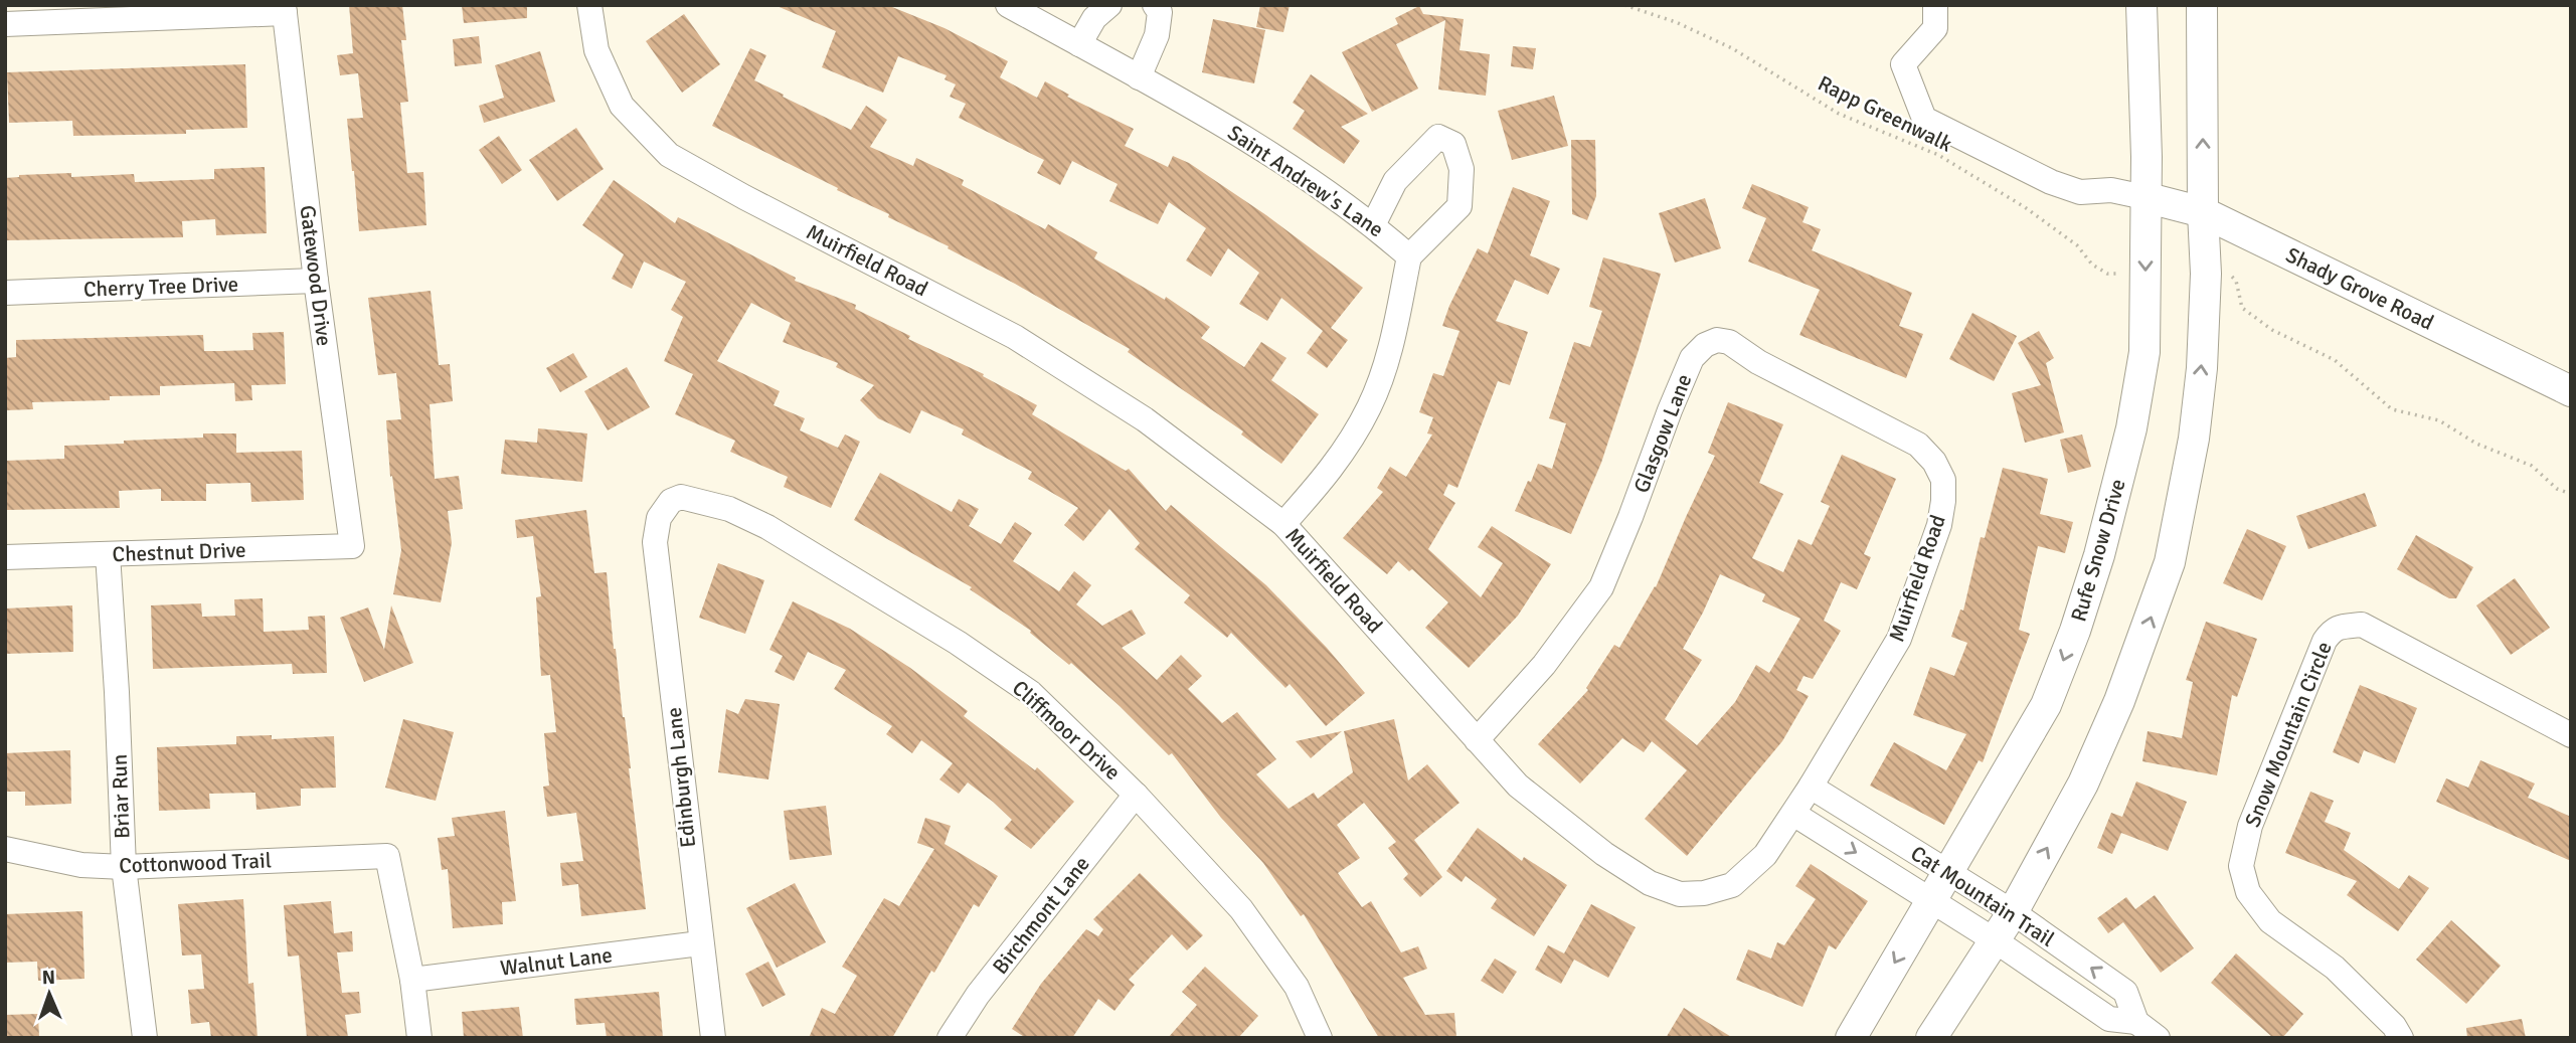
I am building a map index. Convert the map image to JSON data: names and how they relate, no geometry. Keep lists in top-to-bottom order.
{
  "streets": {
    "main road": ["Shady Grove Road", "Rufe Snow Drive"],
    "street": [
      "Saint Andrew's Lane",
      "Muirfield Road",
      "Gatewood Drive",
      "Cherry Tree Drive",
      "Glasgow Lane",
      "Chestnut Drive",
      "Cliffmoor Drive",
      "Snow Mountain Circle",
      "Edinburgh Lane",
      "Briar Run",
      "Cottonwood Trail",
      "Cat Mountain Trail",
      "Birchmont Lane",
      "Walnut Lane"
    ],
    "path": ["Rapp Greenwalk"]
  },
  "crossings": [
    ["Muirfield Road", "Glasgow Lane"],
    ["Muirfield Road", "Cat Mountain Trail"],
    ["Gatewood Drive", "Cherry Tree Drive"],
    ["Gatewood Drive", "Chestnut Drive"],
    ["Shady Grove Road", "Rufe Snow Drive"],
    ["Rufe Snow Drive", "Cat Mountain Trail"],
    ["Chestnut Drive", "Briar Run"],
    ["Cliffmoor Drive", "Edinburgh Lane"],
    ["Cliffmoor Drive", "Birchmont Lane"],
    ["Edinburgh Lane", "Walnut Lane"],
    ["Briar Run", "Cottonwood Trail"],
    ["Cottonwood Trail", "Walnut Lane"]
  ],
  "north": "top"
}
